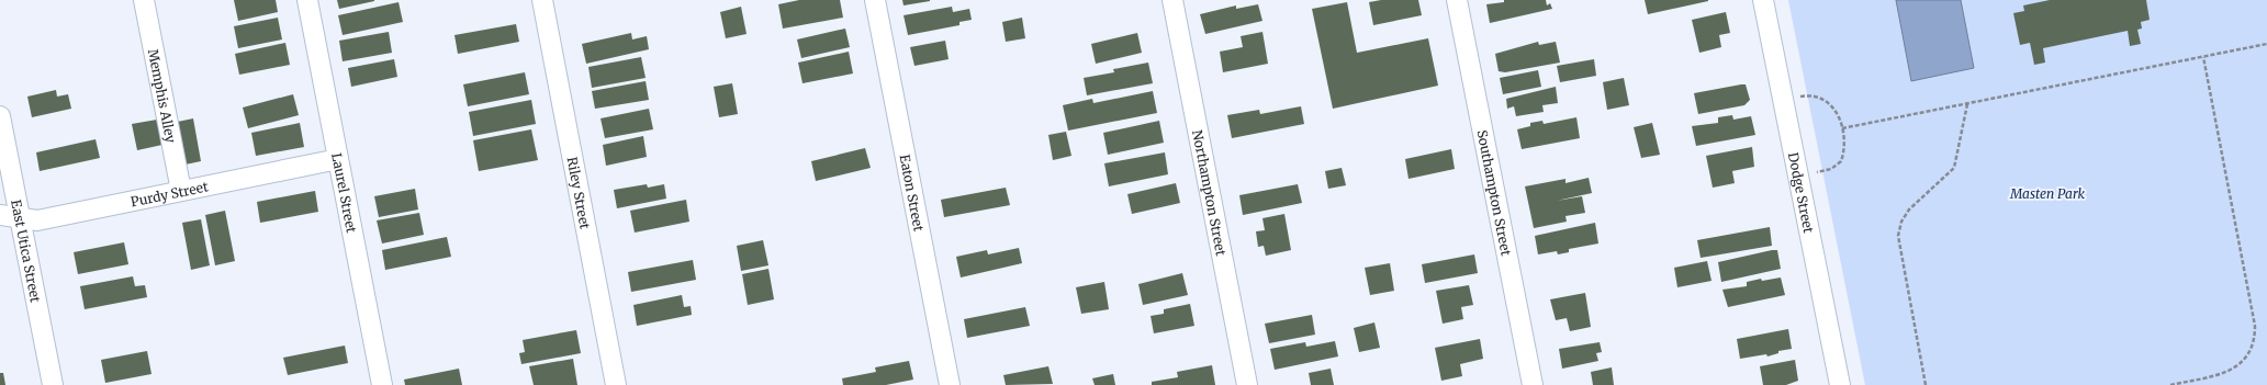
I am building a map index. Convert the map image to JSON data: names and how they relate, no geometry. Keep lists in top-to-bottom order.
{
  "streets": {
    "street": [
      "Memphis Alley",
      "Laurel Street",
      "Riley Street",
      "Northampton Street",
      "Southampton Street",
      "Dodge Street",
      "Purdy Street",
      "Eaton Street",
      "East Utica Street"
    ]
  },
  "crossings": [
    ["Memphis Alley", "Purdy Street"],
    ["Laurel Street", "Purdy Street"],
    ["Purdy Street", "East Utica Street"]
  ],
  "parks": ["Masten Park"]
}
